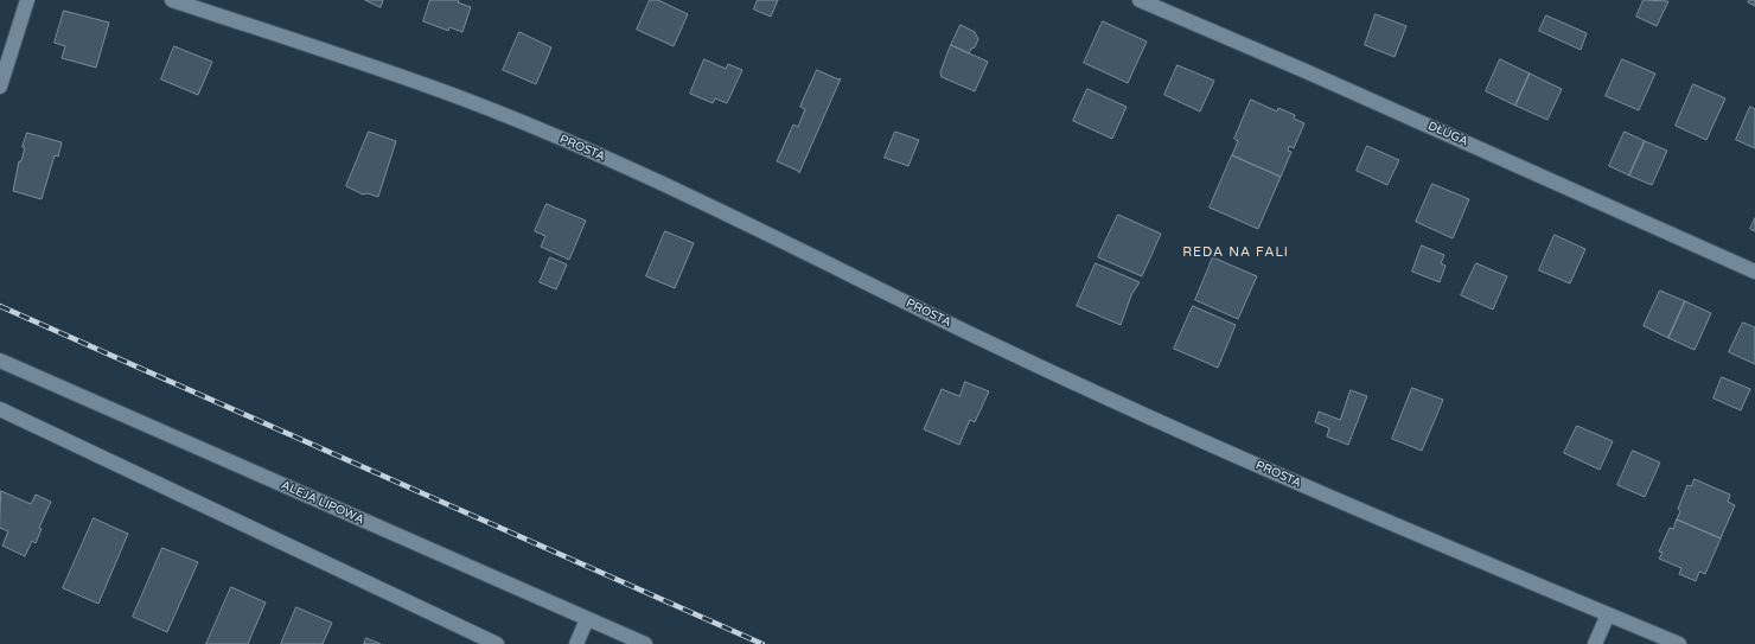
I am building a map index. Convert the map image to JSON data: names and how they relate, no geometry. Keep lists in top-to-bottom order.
{
  "streets": {
    "street": ["DŁUGA", "PROSTA", "ALEJA LIPOWA"]
  },
  "districts": ["REDA NA FALI"]
}
